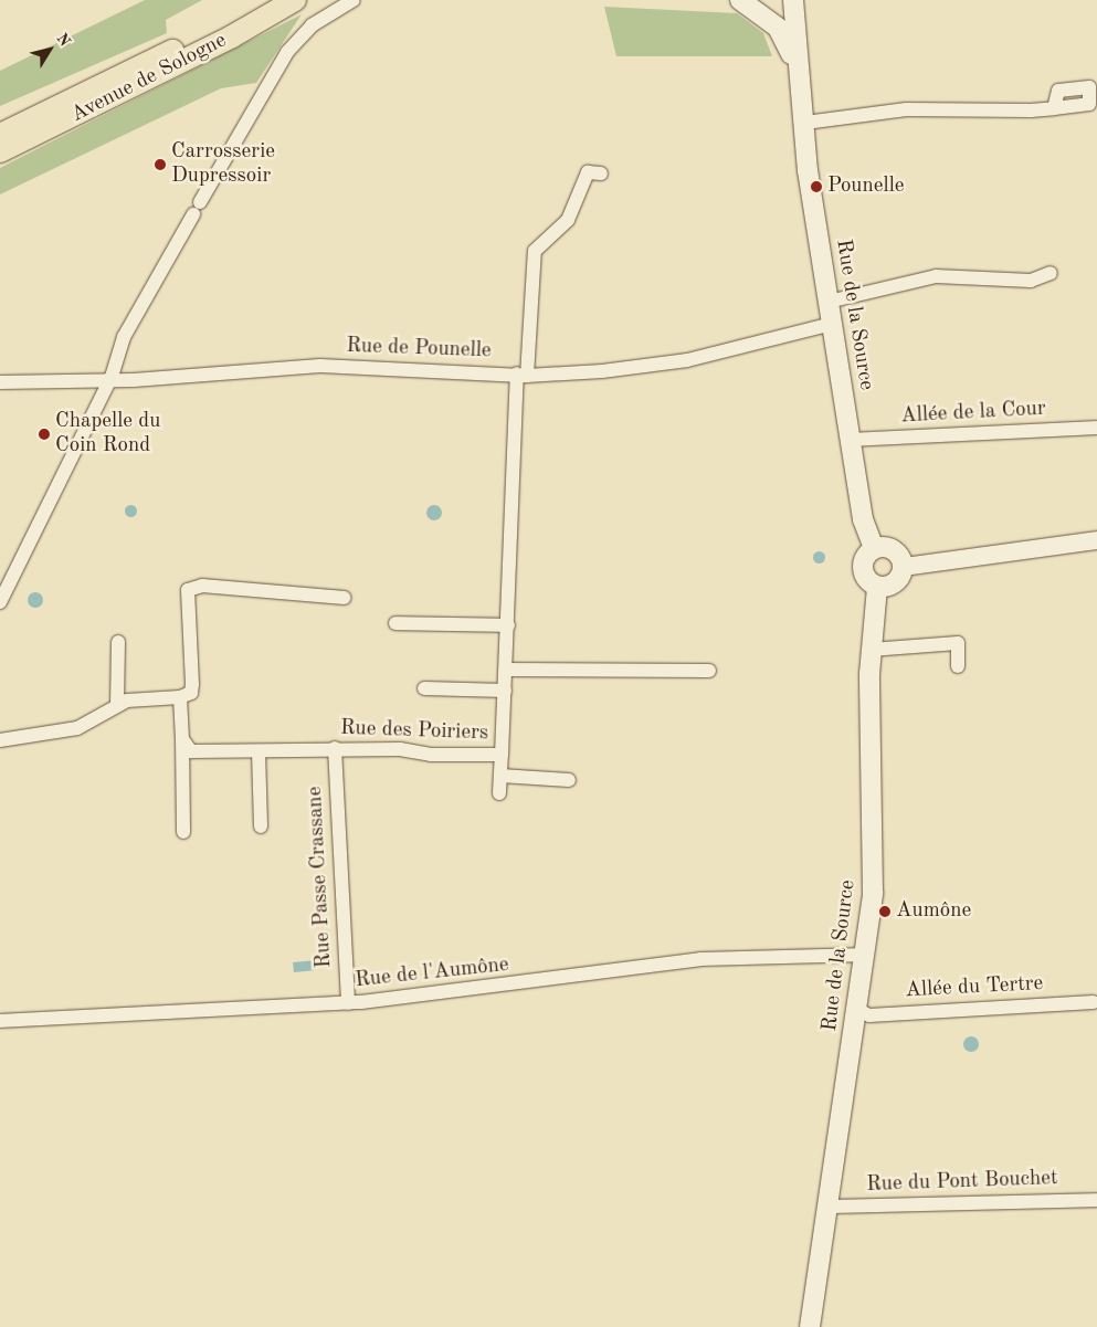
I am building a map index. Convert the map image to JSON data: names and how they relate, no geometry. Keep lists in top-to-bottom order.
{
  "streets": {
    "main road": ["Avenue de Sologne", "Rue de la Source"],
    "street": [
      "Rue de Pounelle",
      "Allée de la Cour",
      "Rue des Poiriers",
      "Rue Passe Crassane",
      "Rue de l'Aumône",
      "Allée du Tertre",
      "Rue du Pont Bouchet"
    ]
  },
  "crossings": [
    ["Rue de la Source", "Rue de Pounelle"],
    ["Rue de la Source", "Allée de la Cour"],
    ["Rue de la Source", "Rue de l'Aumône"],
    ["Rue de la Source", "Allée du Tertre"],
    ["Rue de la Source", "Rue du Pont Bouchet"],
    ["Rue de Pounelle", "Rue des Poiriers"],
    ["Rue des Poiriers", "Rue Passe Crassane"],
    ["Rue Passe Crassane", "Rue de l'Aumône"]
  ],
  "places": [
    "Carrosserie Dupressoir",
    "Pounelle",
    "Chapelle du Coin Rond",
    "Aumône"
  ],
  "north": "top right"
}
